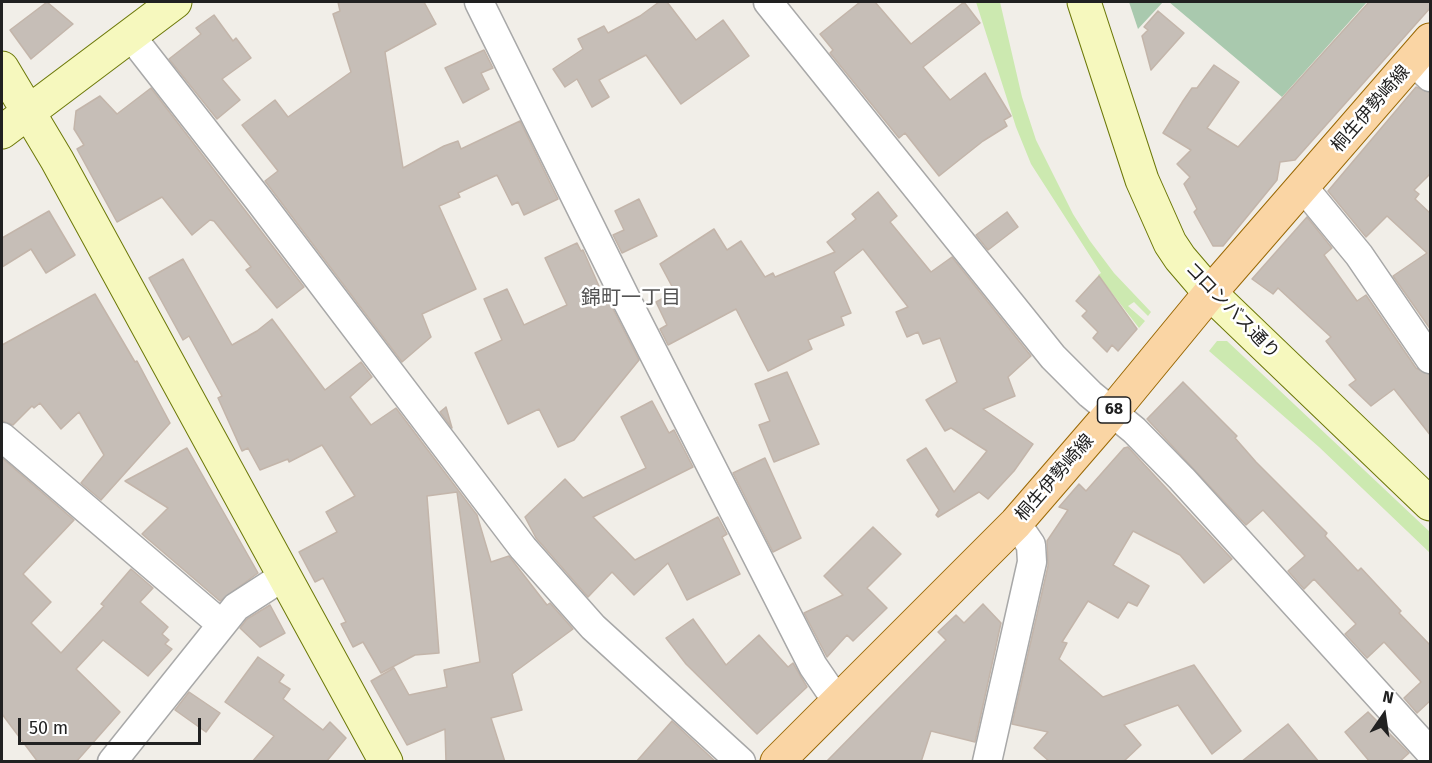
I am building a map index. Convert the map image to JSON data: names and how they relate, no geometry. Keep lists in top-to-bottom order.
{
  "streets": {
    "main road": ["桐生伊勢崎線", "68"],
    "street": ["コロンバス通り"]
  },
  "crossings": [
    ["桐生伊勢崎線", "コロンバス通り"]
  ],
  "districts": ["錦町一丁目"],
  "scale_bar": "50 m",
  "north": "top"
}
